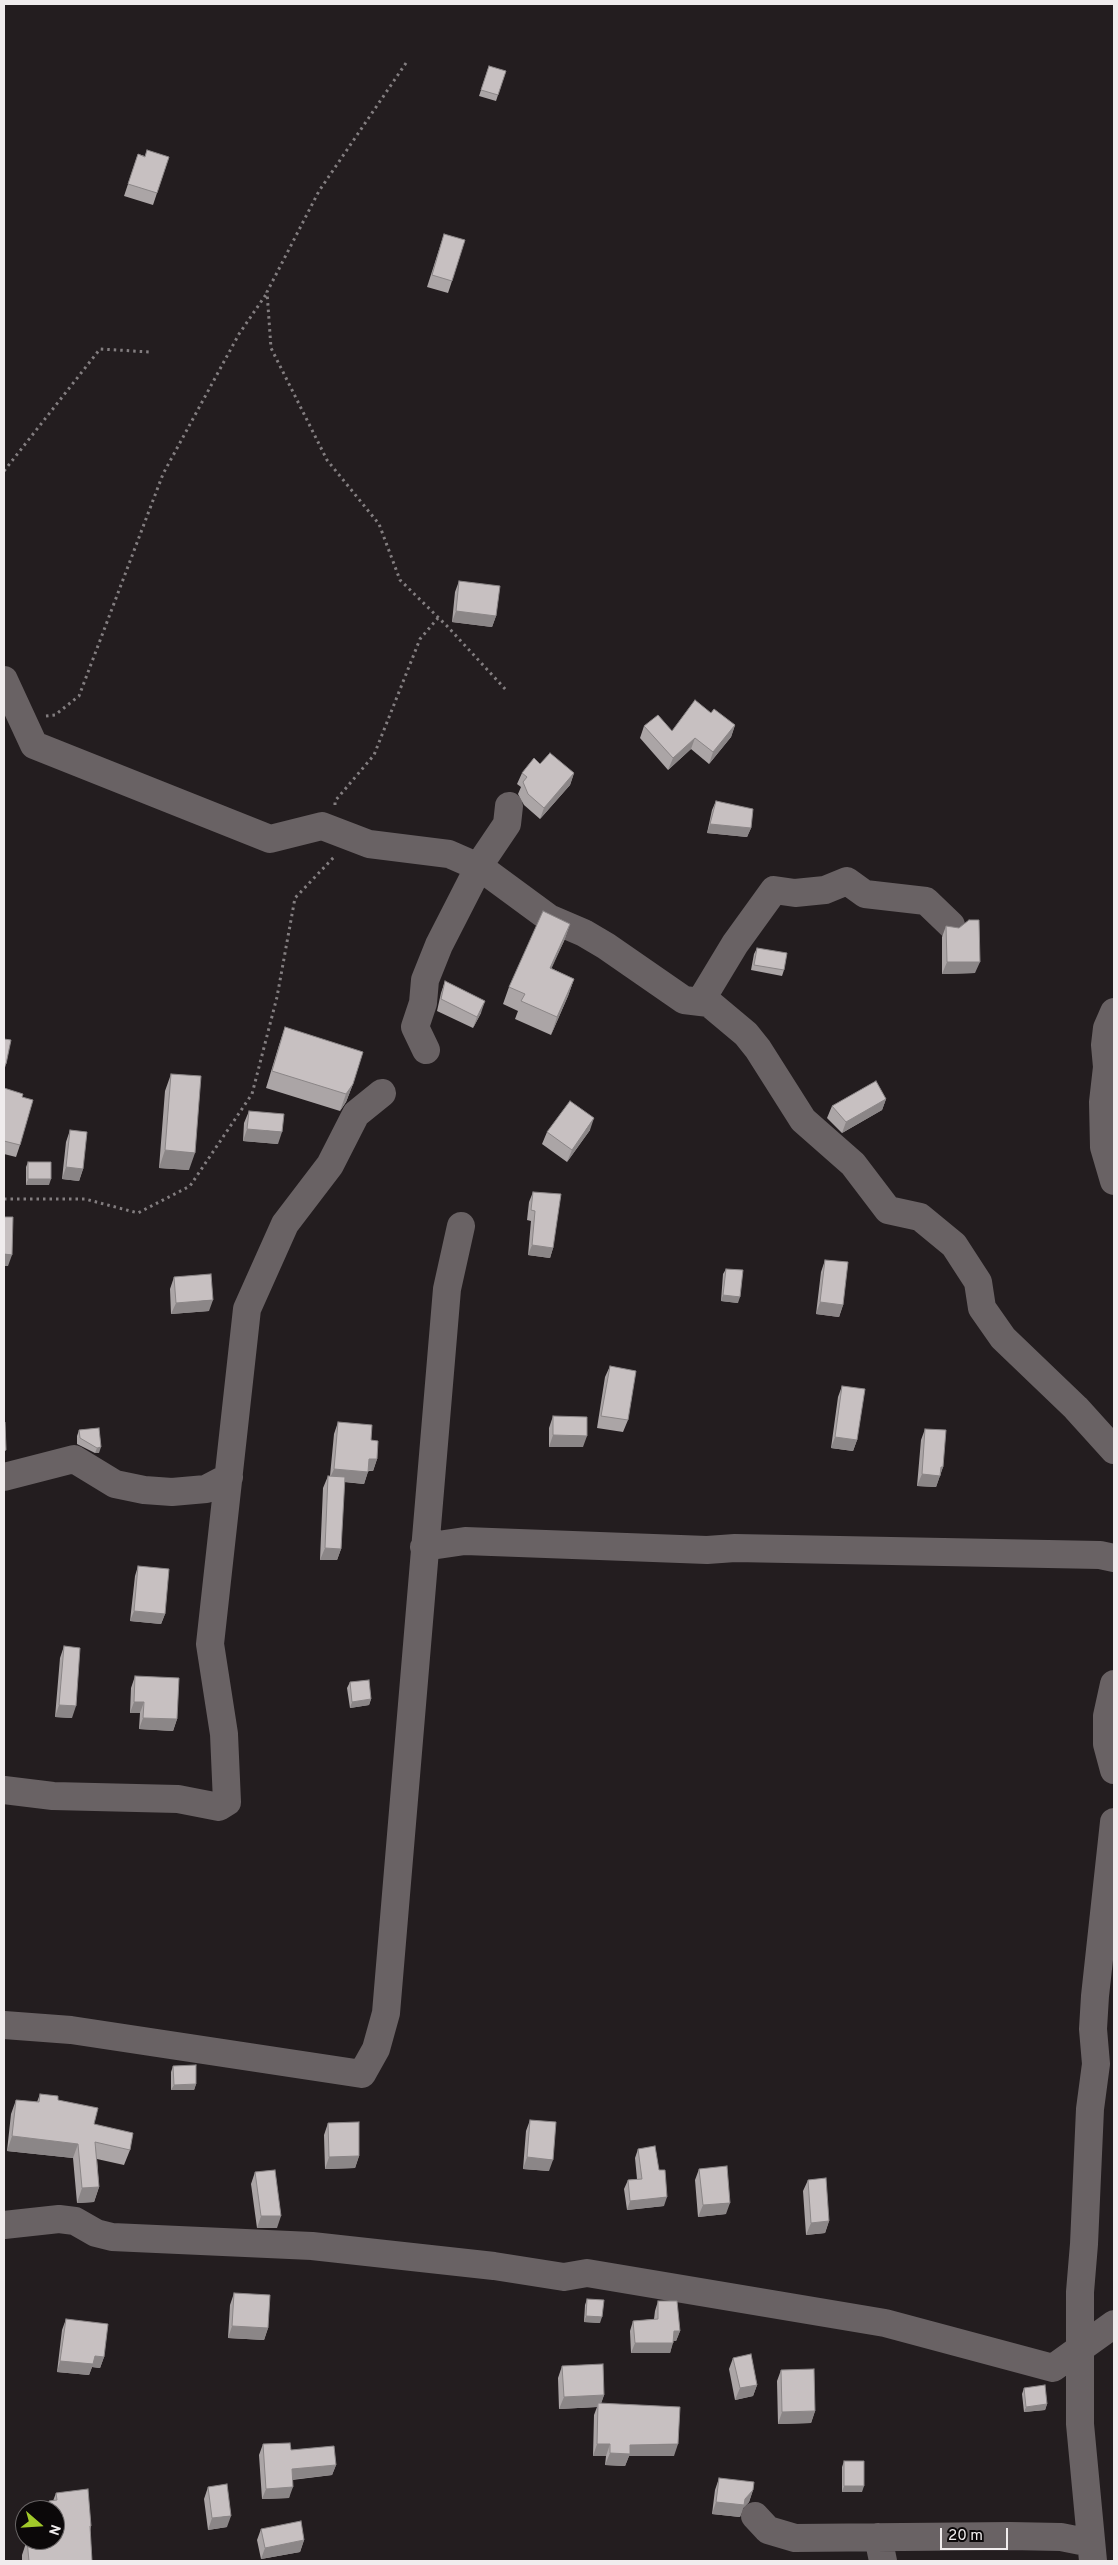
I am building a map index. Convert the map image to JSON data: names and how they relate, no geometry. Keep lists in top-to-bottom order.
{
  "scale_bar": "20 m",
  "north": "right"
}
